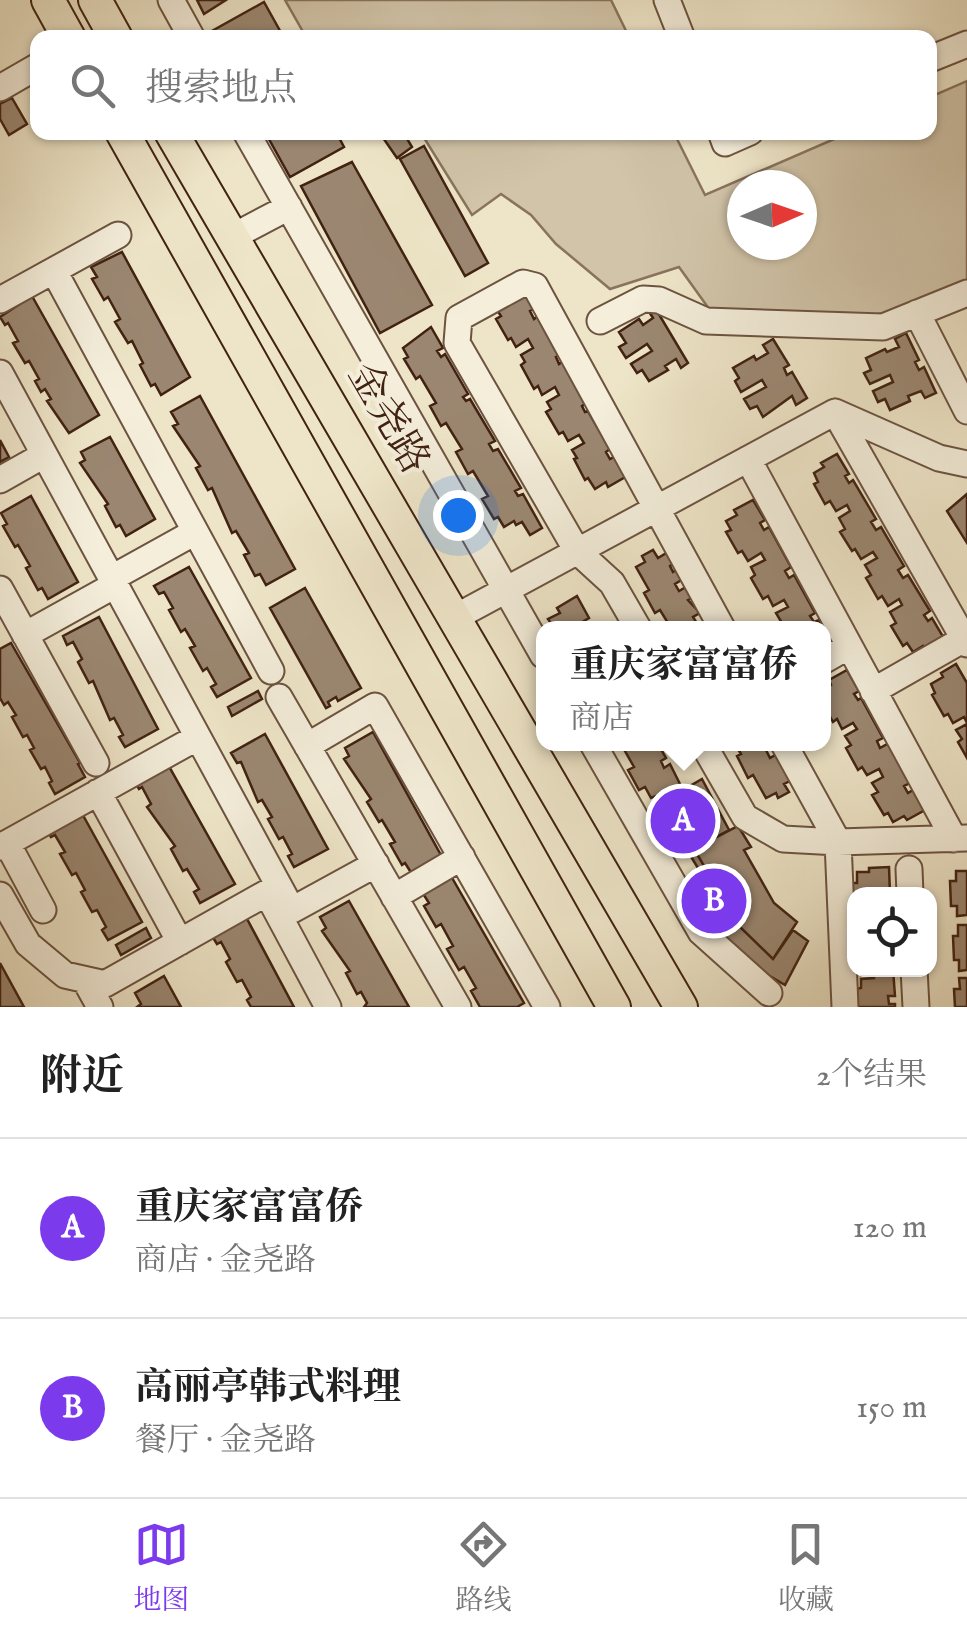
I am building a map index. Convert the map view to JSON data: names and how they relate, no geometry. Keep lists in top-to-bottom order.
{
  "streets": {
    "main road": ["金尧路"]
  },
  "north": "right",
  "page": {
    "search": "搜索地点",
    "popup": ["重庆家富富侨", "商店"],
    "pins": ["A", "B"],
    "heading": ["附近", "2个结果"],
    "list": [
      {
        "mark": "A",
        "name": "重庆家富富侨",
        "note": "商店 · 金尧路",
        "value": "120 m"
      },
      {
        "mark": "B",
        "name": "高丽亭韩式料理",
        "note": "餐厅 · 金尧路",
        "value": "150 m"
      }
    ],
    "nav": ["地图", "路线", "收藏"]
  }
}
